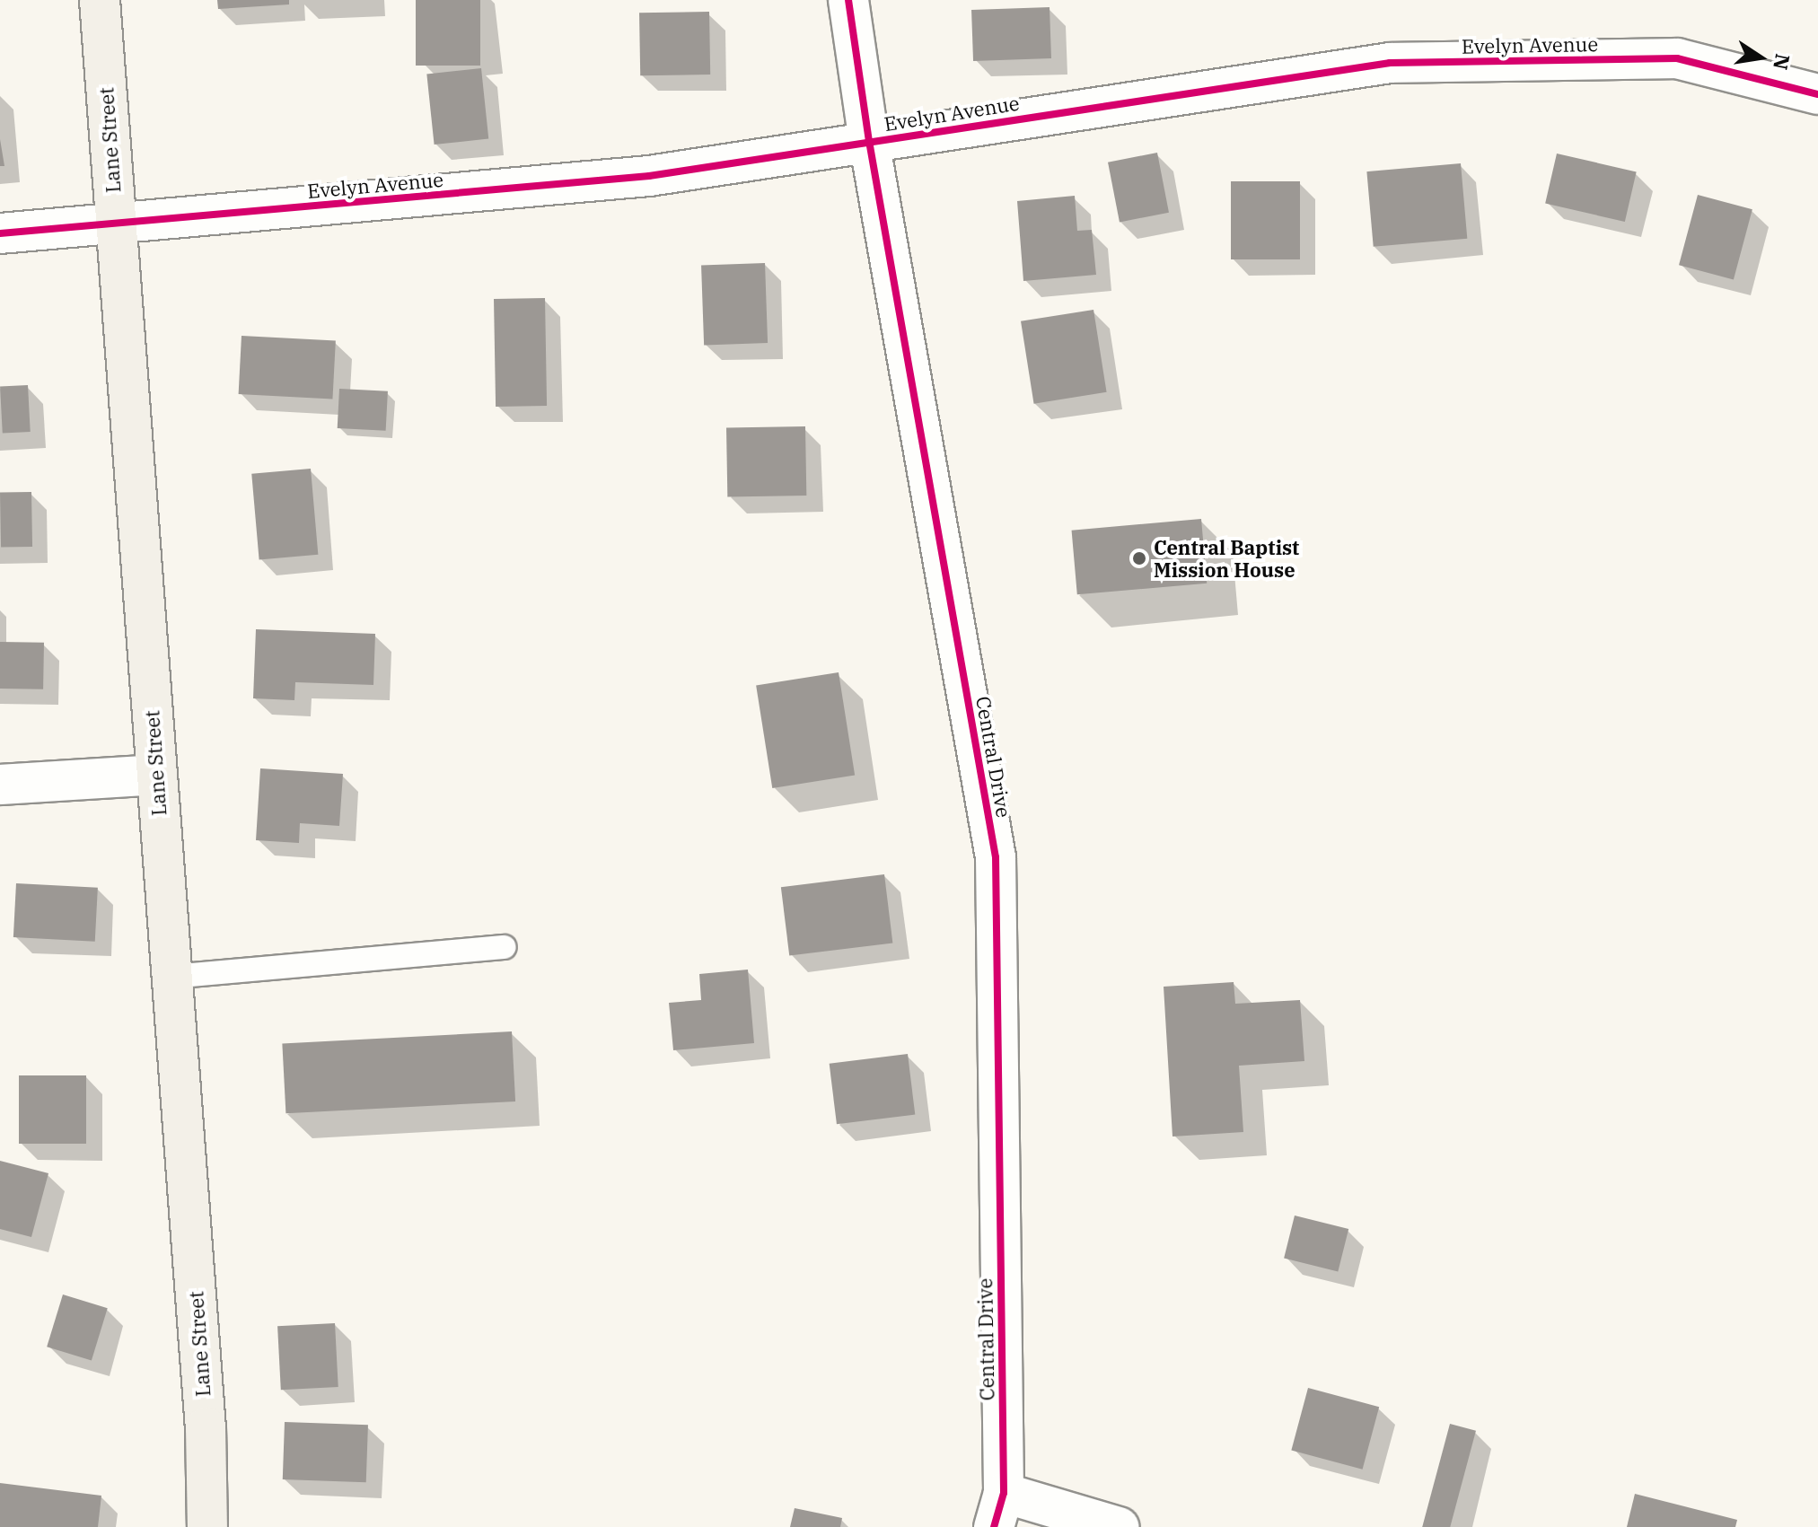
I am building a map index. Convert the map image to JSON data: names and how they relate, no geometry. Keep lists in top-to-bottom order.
{
  "streets": {
    "main road": ["Lane Street"],
    "street": ["Evelyn Avenue", "Central Drive"]
  },
  "crossings": [
    ["Evelyn Avenue", "Lane Street"],
    ["Evelyn Avenue", "Central Drive"]
  ],
  "places": ["Central Baptist Mission House"],
  "north": "right"
}
